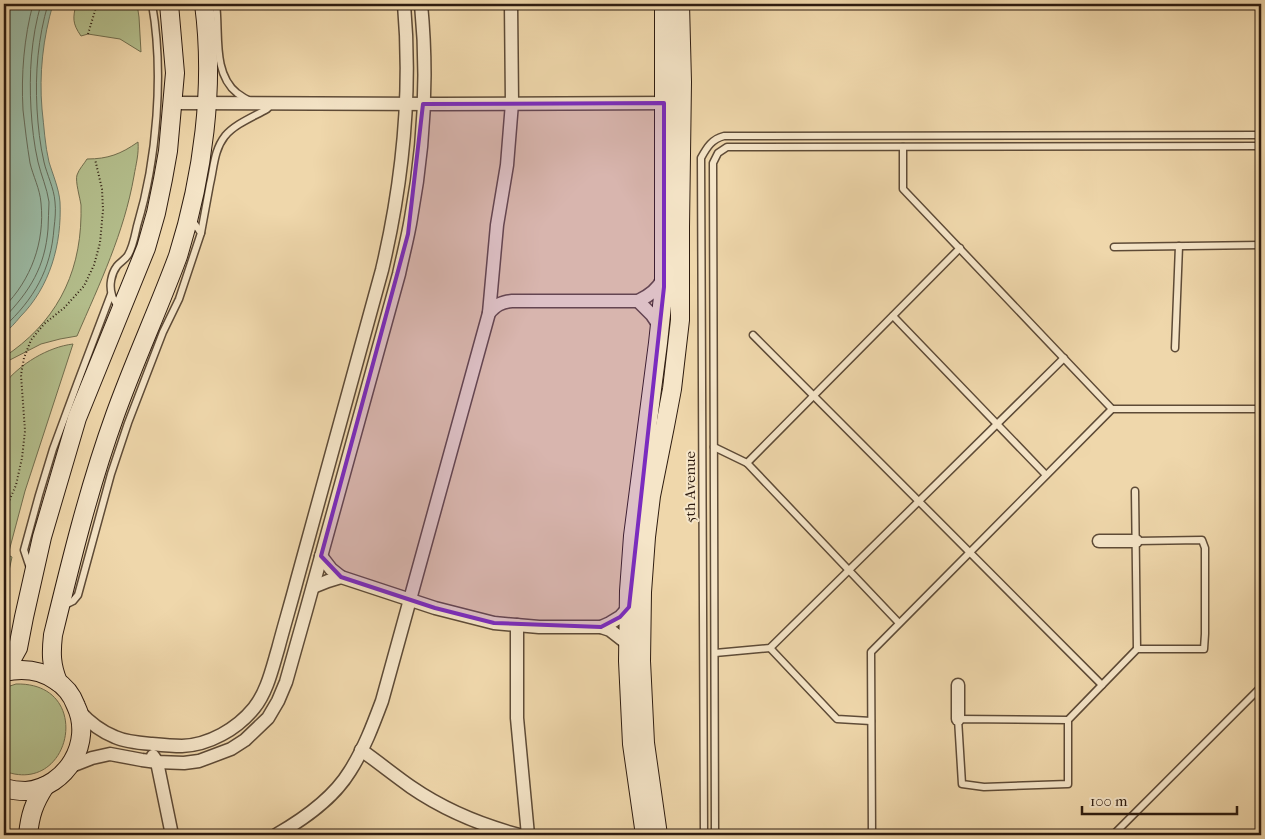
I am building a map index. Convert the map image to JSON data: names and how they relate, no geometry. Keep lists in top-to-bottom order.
{
  "streets": {
    "lane": ["5th Avenue"]
  },
  "scale_bar": "100 m"
}
